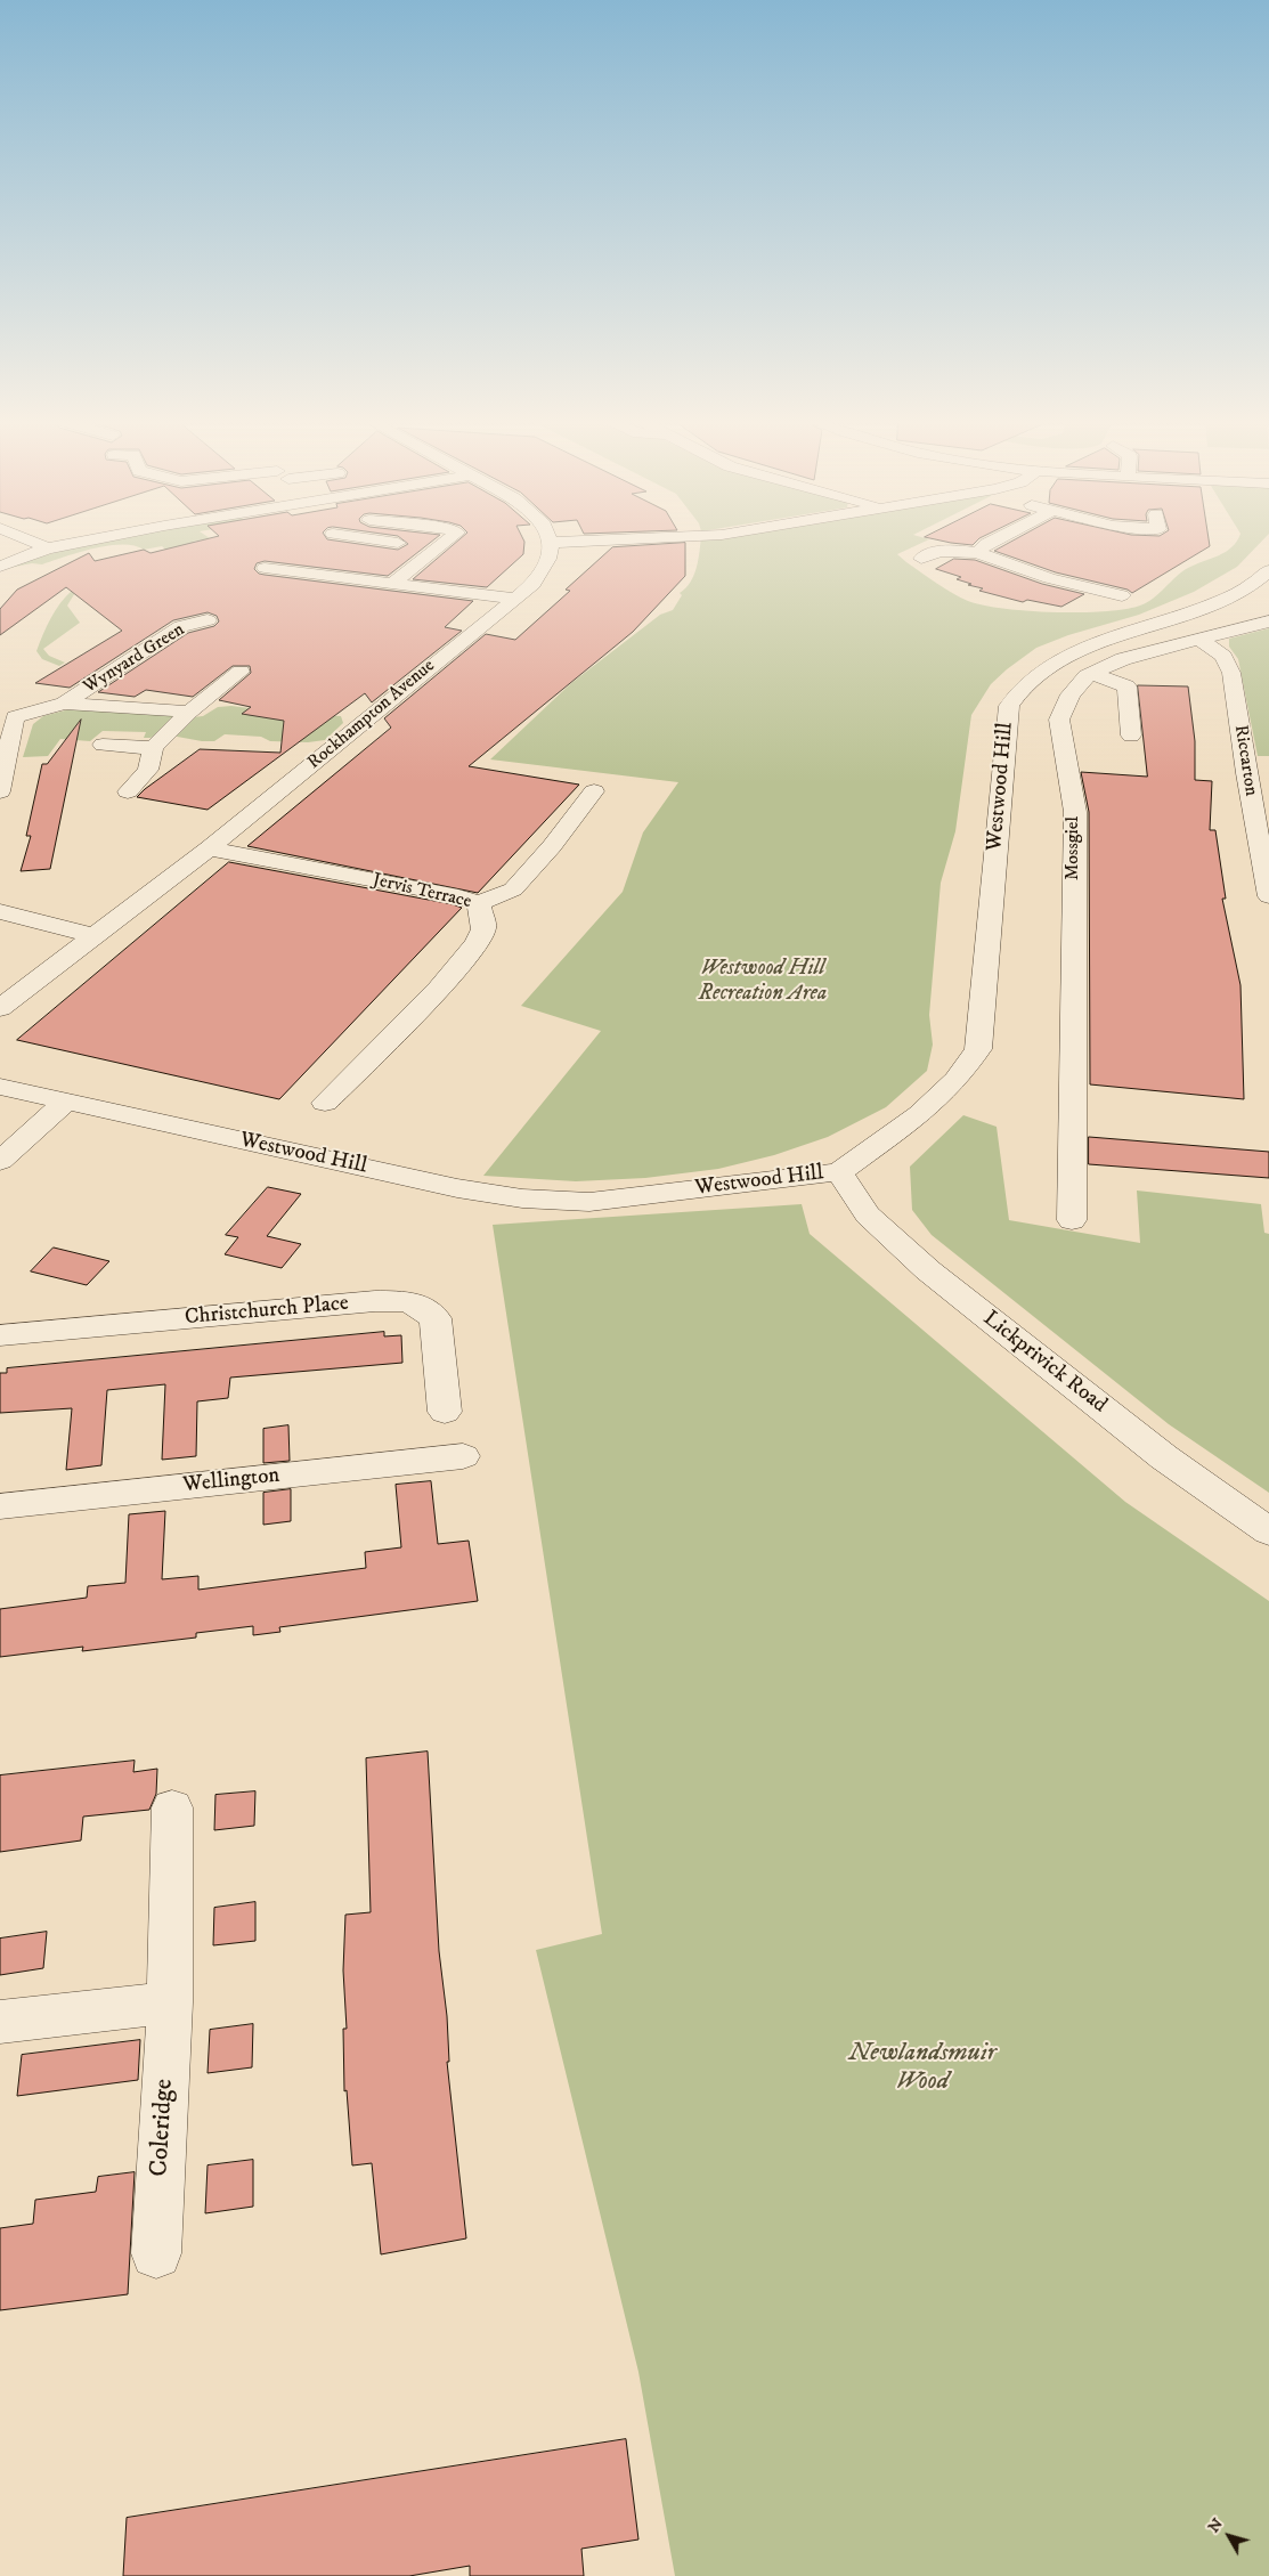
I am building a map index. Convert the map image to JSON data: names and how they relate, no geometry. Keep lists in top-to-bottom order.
{
  "streets": {
    "street": [
      "Wynyard Green",
      "Rockhampton Avenue",
      "Riccarton",
      "Westwood Hill",
      "Mossgiel",
      "Jervis Terrace",
      "Christchurch Place",
      "Lickprivick Road",
      "Wellington",
      "Coleridge"
    ]
  },
  "crossings": [
    ["Rockhampton Avenue", "Jervis Terrace"],
    ["Riccarton", "Mossgiel"],
    ["Westwood Hill", "Lickprivick Road"]
  ],
  "parks": ["Westwood Hill Recreation Area", "Newlandsmuir Wood"],
  "north": "top left"
}
